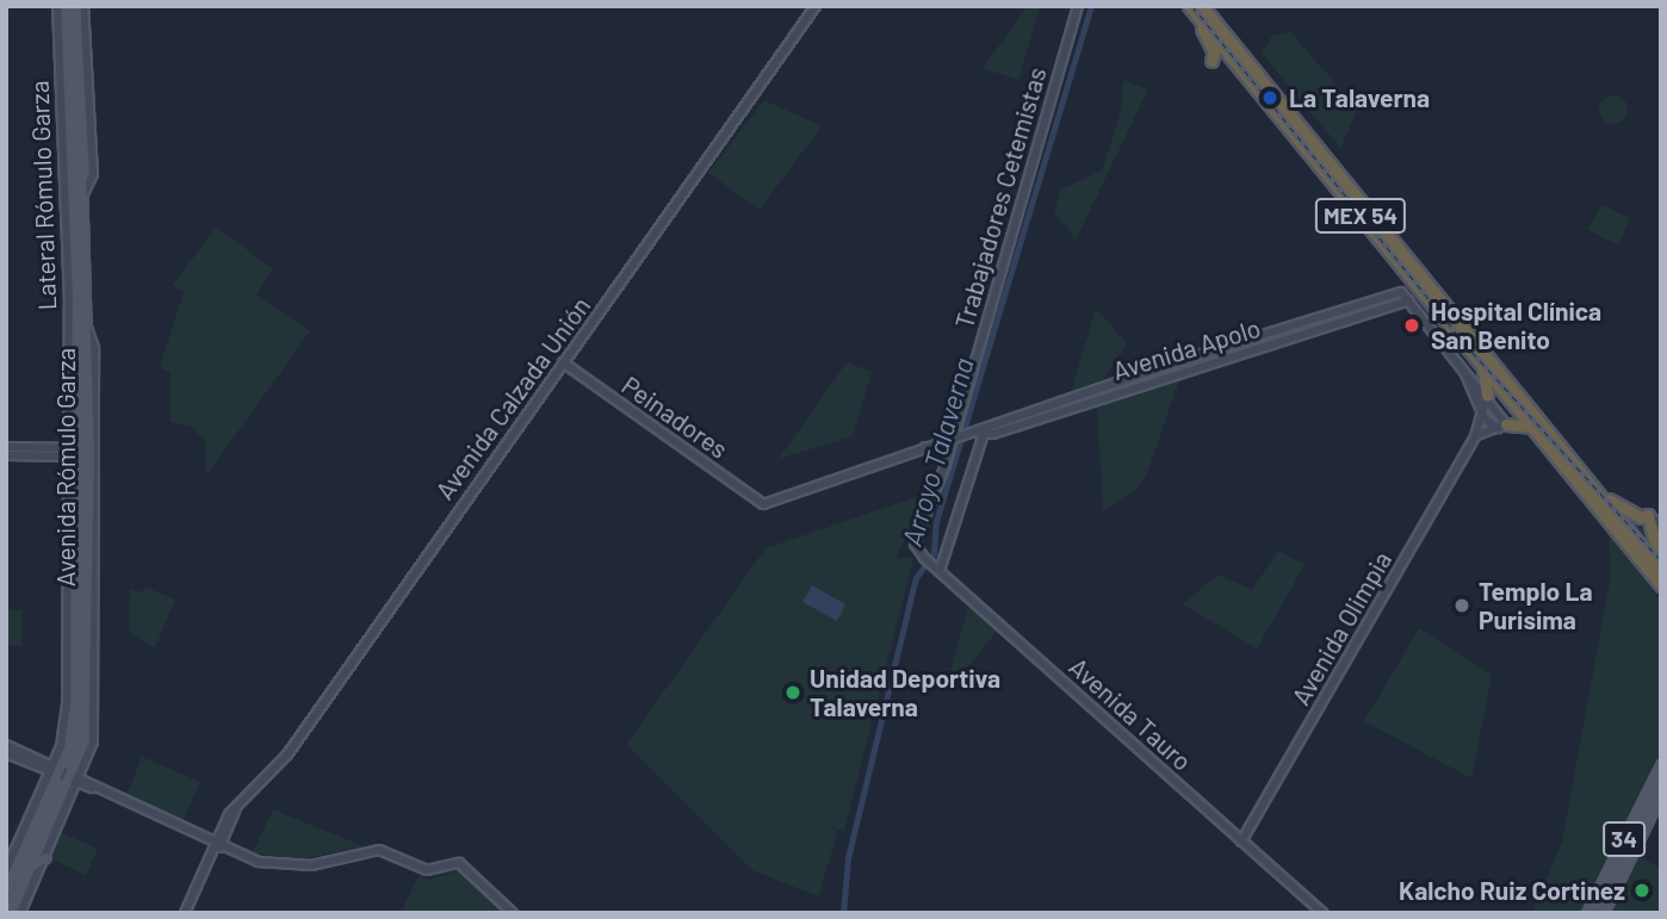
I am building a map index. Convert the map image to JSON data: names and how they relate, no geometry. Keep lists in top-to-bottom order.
{
  "streets": {
    "highway": ["MEX 54"],
    "main road": ["Avenida Rómulo Garza", "34"],
    "street": [
      "Lateral Rómulo Garza",
      "Trabajadores Cetemistas",
      "Avenida Apolo",
      "Avenida Calzada Unión",
      "Peinadores",
      "Avenida Olimpia",
      "Avenida Tauro"
    ]
  },
  "crossings": [
    ["Lateral Rómulo Garza", "Avenida Rómulo Garza"],
    ["Trabajadores Cetemistas", "Avenida Apolo"],
    ["Trabajadores Cetemistas", "Avenida Tauro"],
    ["Avenida Apolo", "Peinadores"],
    ["Avenida Calzada Unión", "Peinadores"],
    ["Avenida Olimpia", "Avenida Tauro"]
  ],
  "water": ["Arroyo Talaverna"],
  "places": [
    "La Talaverna",
    "Hospital Clínica San Benito",
    "Templo La Purisima",
    "Unidad Deportiva Talaverna",
    "Kalcho Ruiz Cortinez"
  ]
}
